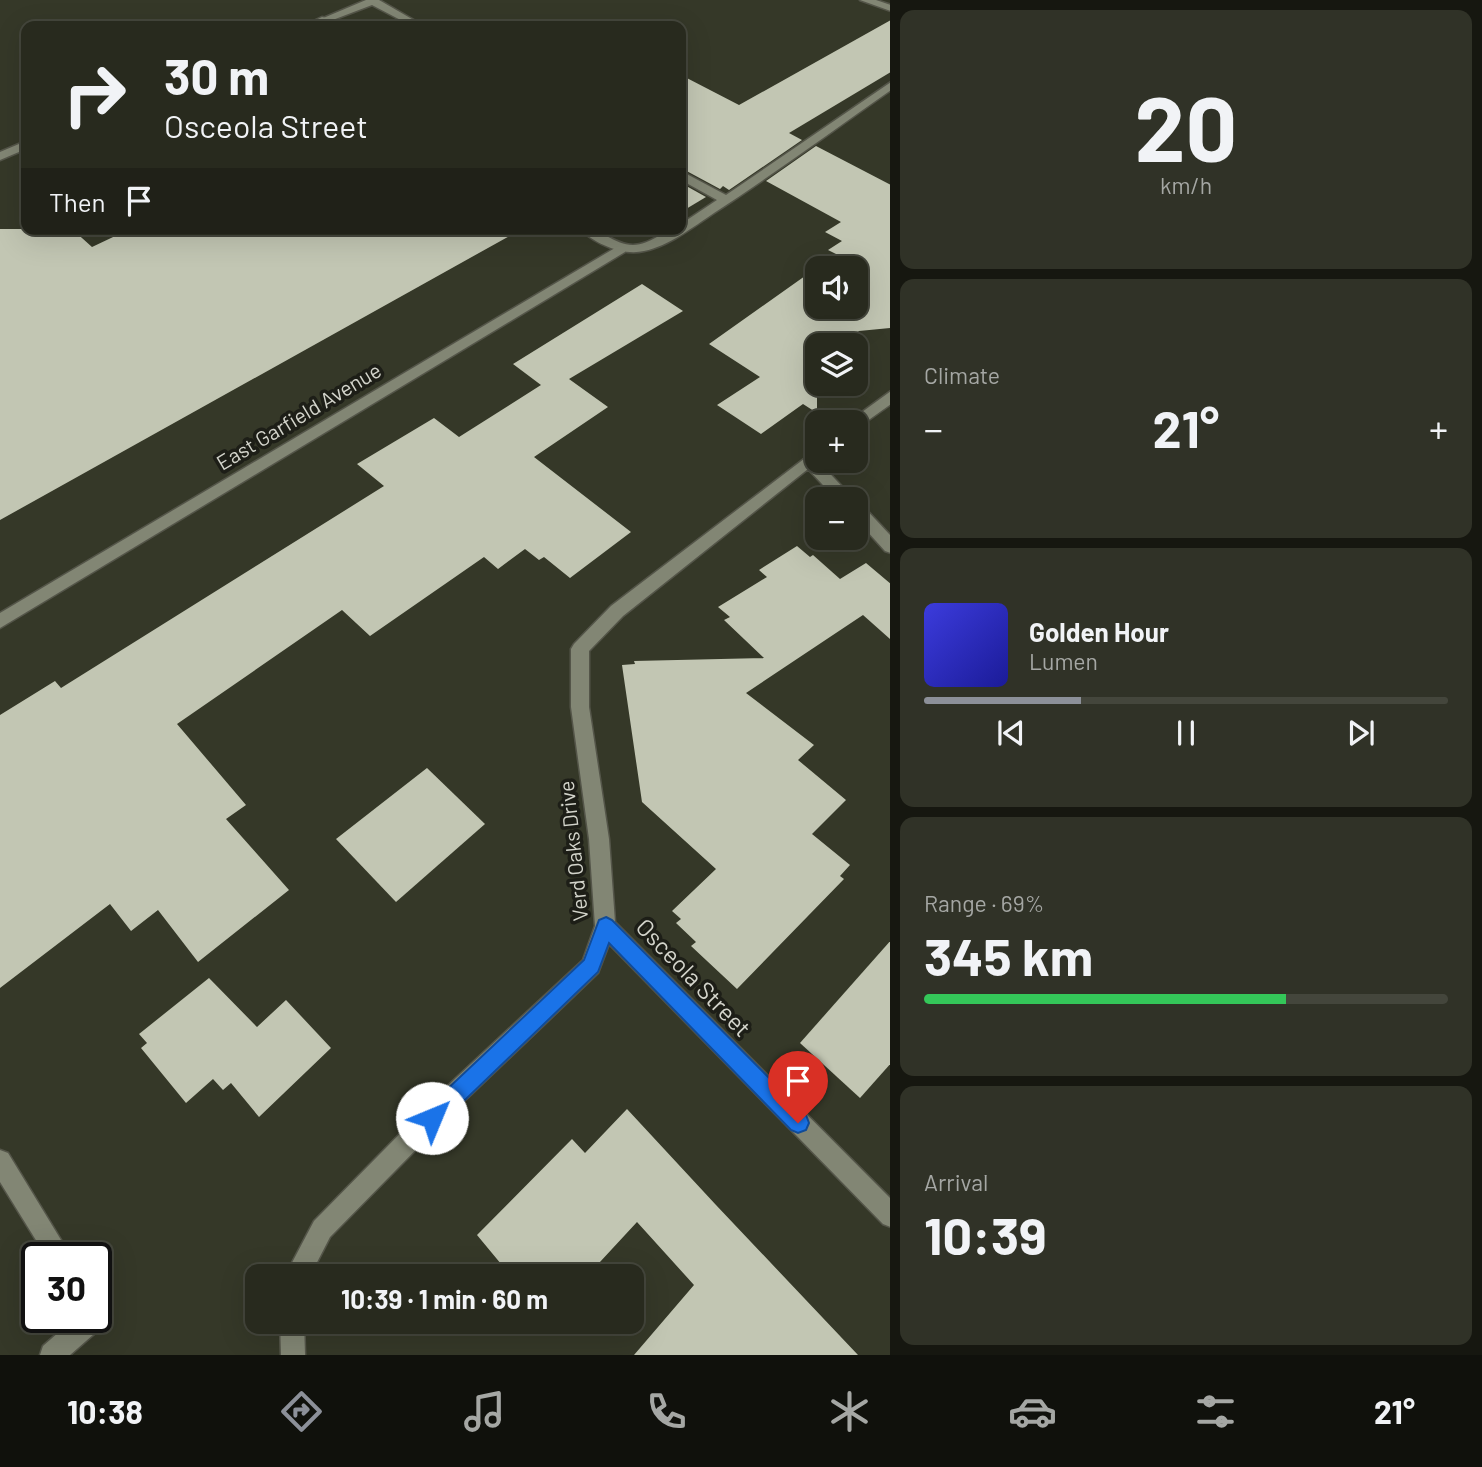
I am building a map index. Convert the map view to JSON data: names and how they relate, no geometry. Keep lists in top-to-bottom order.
{
  "streets": {
    "street": ["East Garfield Avenue", "Verd Oaks Drive", "Osceola Street"]
  },
  "crossings": [
    ["Verd Oaks Drive", "Osceola Street"]
  ],
  "page": {
    "tile": [
      ["20", "km/h"],
      "Climate",
      ["Range · 69%", "345 km"],
      ["Arrival", "10:39"]
    ],
    "turn": ["30 m", "Osceola Street"],
    "then": "Then",
    "map_buttons": ["+", "−"],
    "heat": ["−", "21°", "+"],
    "song": ["Golden Hour", "Lumen"],
    "limit": "30",
    "trip": "10:39 · 1 min · 60 m",
    "tabs": ["10:38", "21°"]
  }
}
